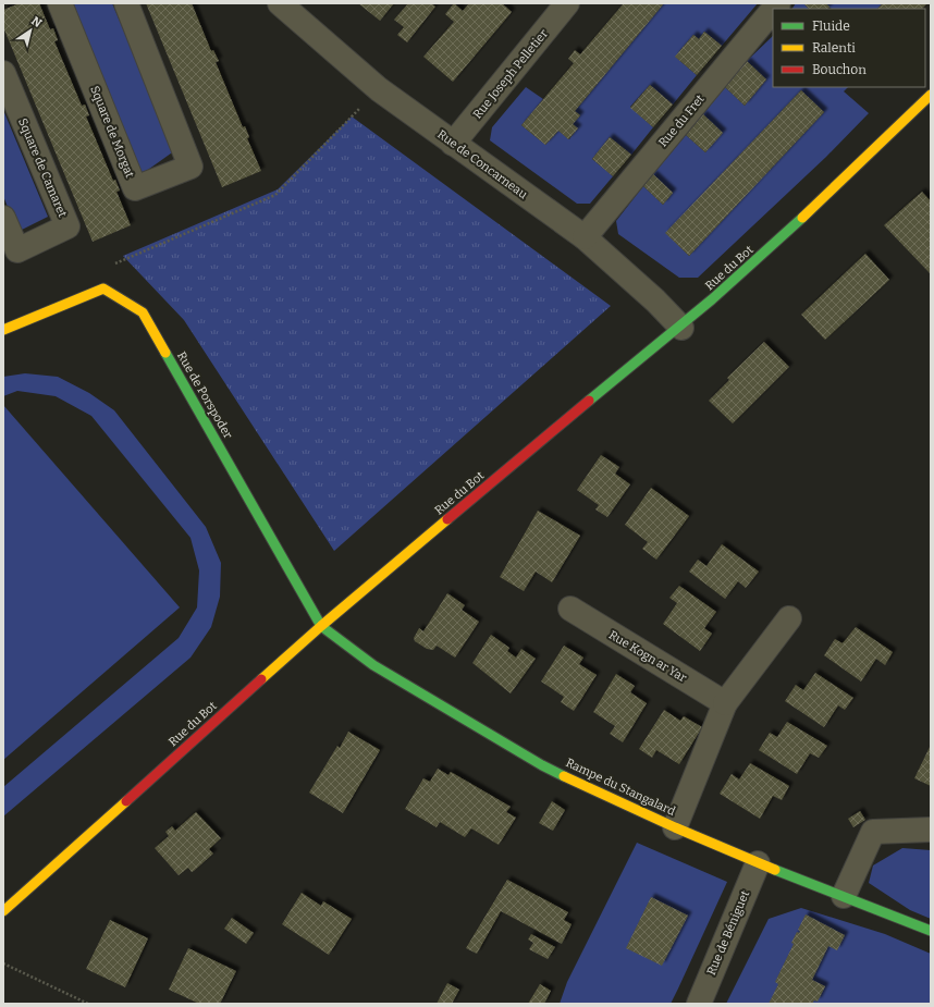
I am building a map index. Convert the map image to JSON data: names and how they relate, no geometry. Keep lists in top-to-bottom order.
{
  "streets": {
    "street": [
      "Rue Joseph Pelletier",
      "Rue du Fret",
      "Square de Morgat",
      "Rue de Concarneau",
      "Square de Camaret",
      "Rue du Bot",
      "Rue de Porspoder",
      "Rue Kogn ar Yar",
      "Rampe du Stangalard",
      "Rue de Béniguet"
    ]
  },
  "crossings": [
    ["Rue Joseph Pelletier", "Rue de Concarneau"],
    ["Rue du Fret", "Rue de Concarneau"],
    ["Rue de Concarneau", "Rue du Bot"],
    ["Rue du Bot", "Rue de Porspoder"],
    ["Rue du Bot", "Rampe du Stangalard"],
    ["Rue de Porspoder", "Rampe du Stangalard"],
    ["Rampe du Stangalard", "Rue de Béniguet"]
  ],
  "legend": ["Fluide", "Ralenti", "Bouchon"],
  "north": "top right"
}
